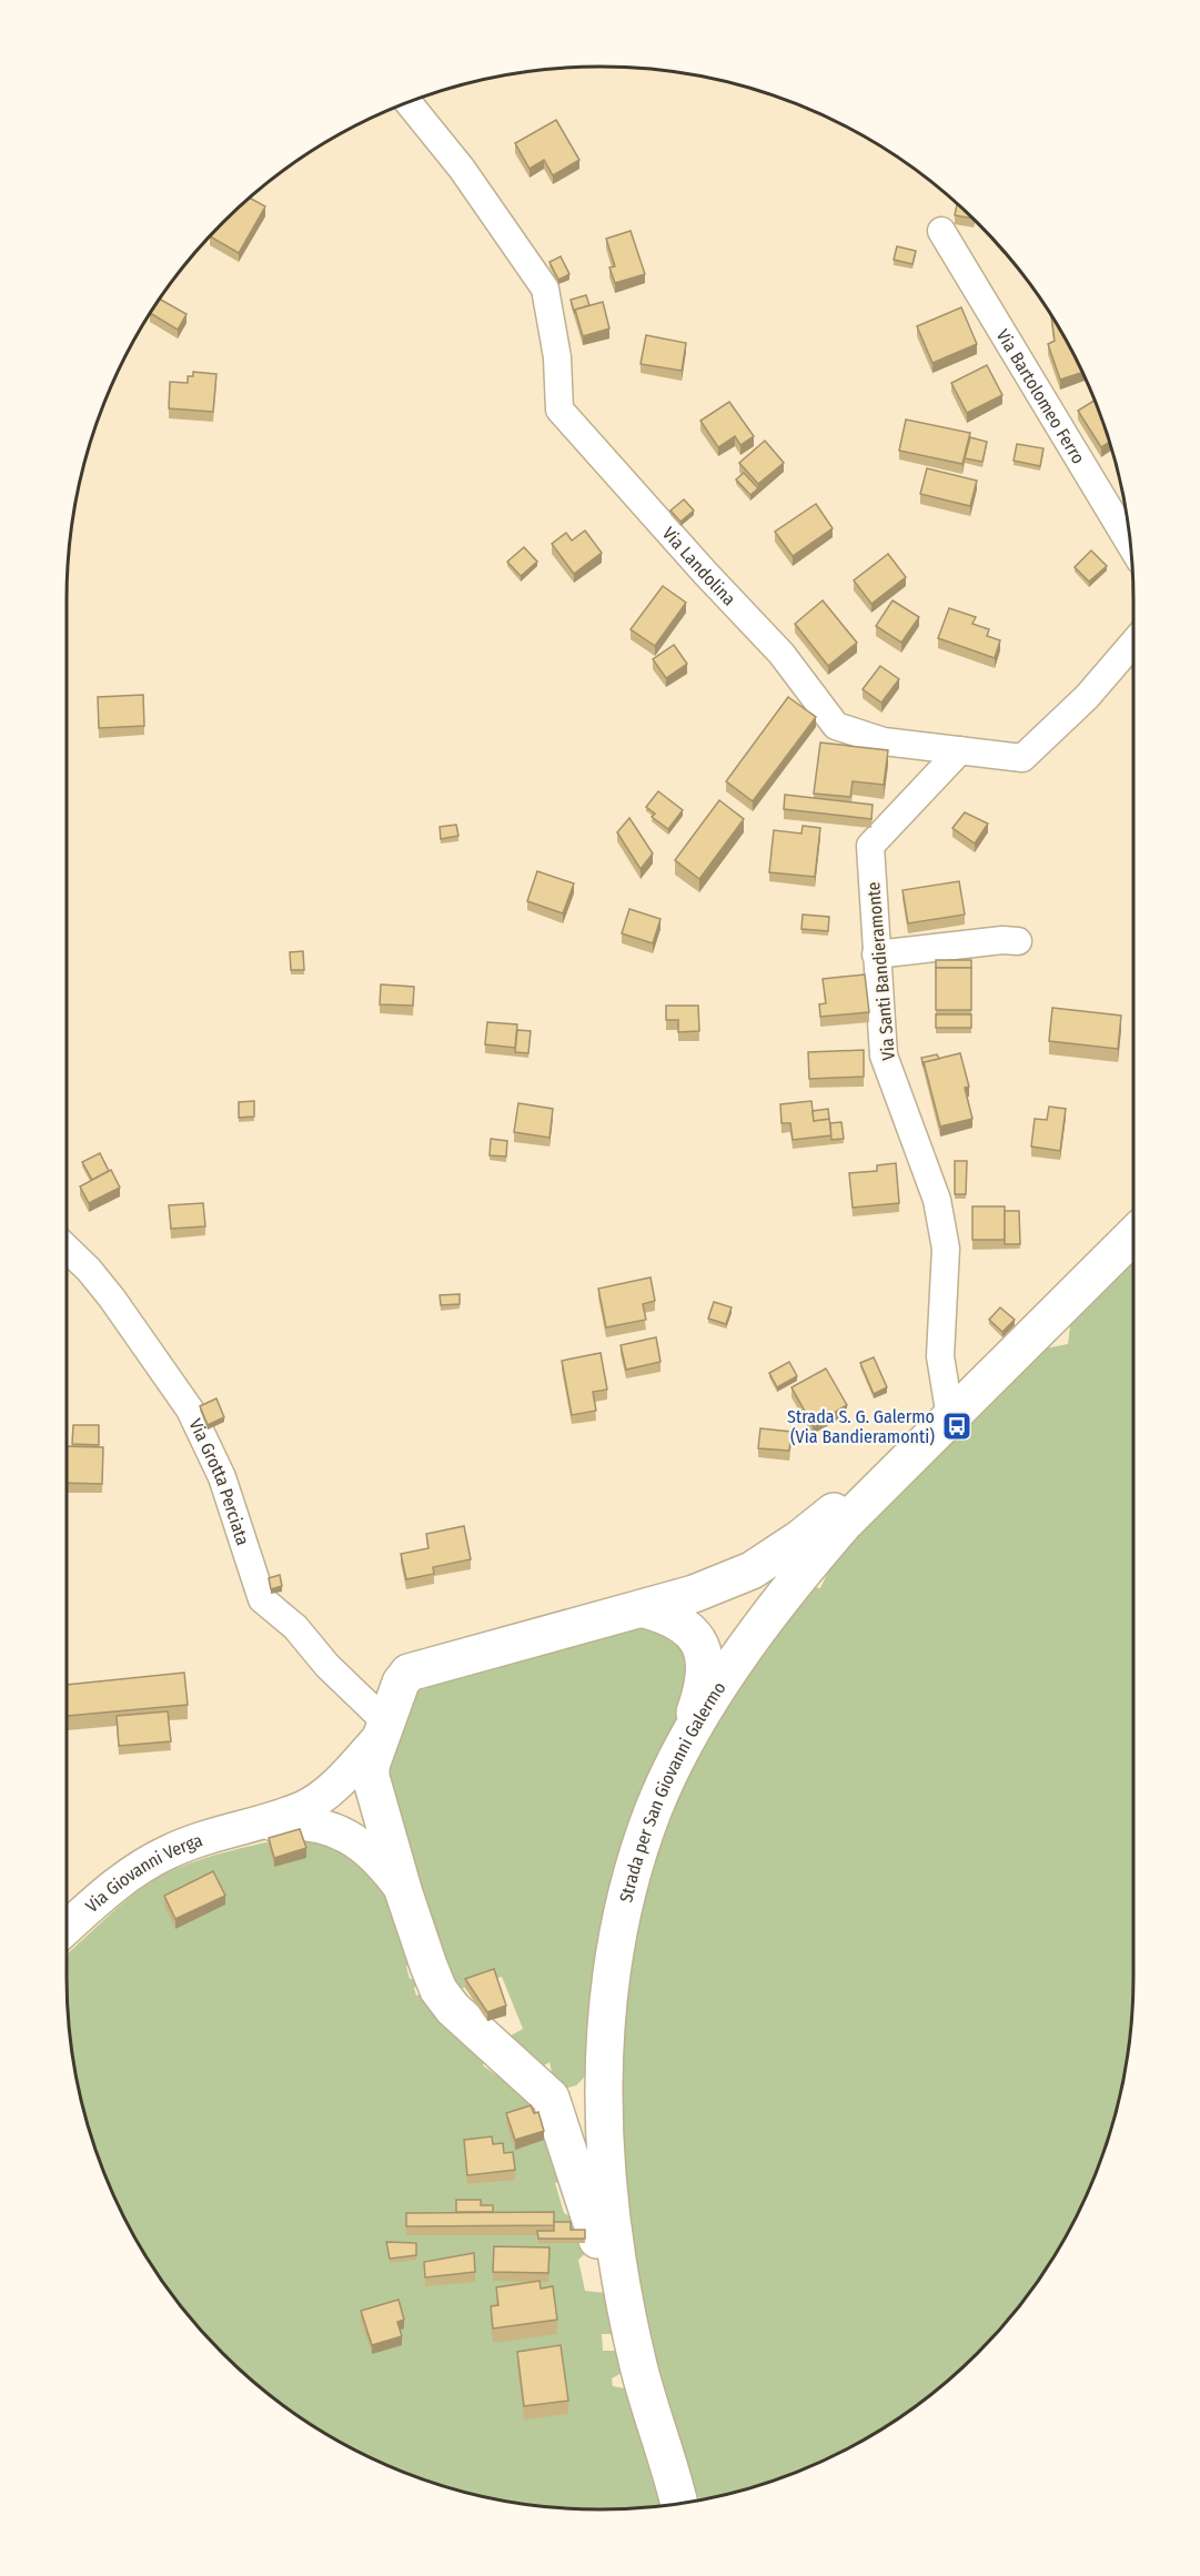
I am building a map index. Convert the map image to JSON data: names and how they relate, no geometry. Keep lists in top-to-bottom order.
{
  "streets": {
    "main road": ["Strada per San Giovanni Galermo"],
    "street": [
      "Via Bartolomeo Ferro",
      "Via Landolina",
      "Via Santi Bandieramonte",
      "Via Grotta Perciata",
      "Via Giovanni Verga"
    ]
  },
  "crossings": [
    ["Via Landolina", "Via Santi Bandieramonte"],
    ["Via Santi Bandieramonte", "Strada per San Giovanni Galermo"]
  ],
  "places": {
    "bus stop": ["Strada S. G. Galermo (Via Bandieramonti)"]
  }
}
